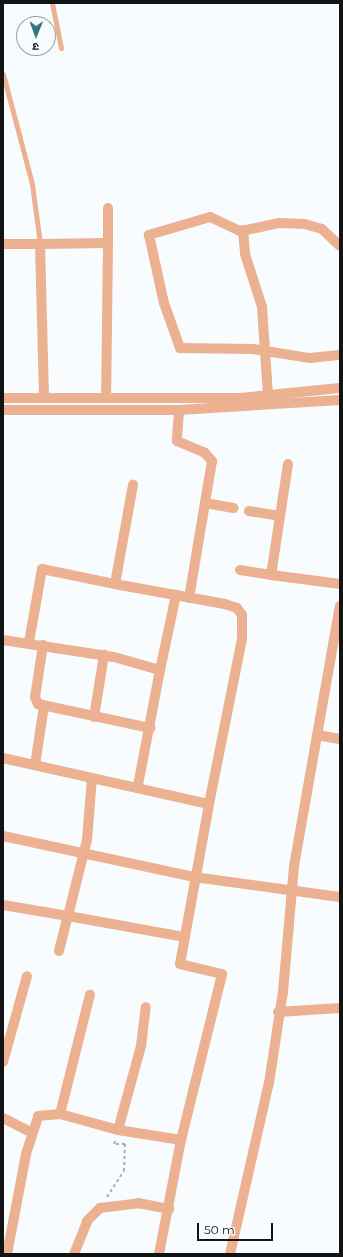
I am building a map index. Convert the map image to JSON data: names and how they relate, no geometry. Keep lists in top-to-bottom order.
{
  "scale_bar": "50 m",
  "north": "bottom"
}
